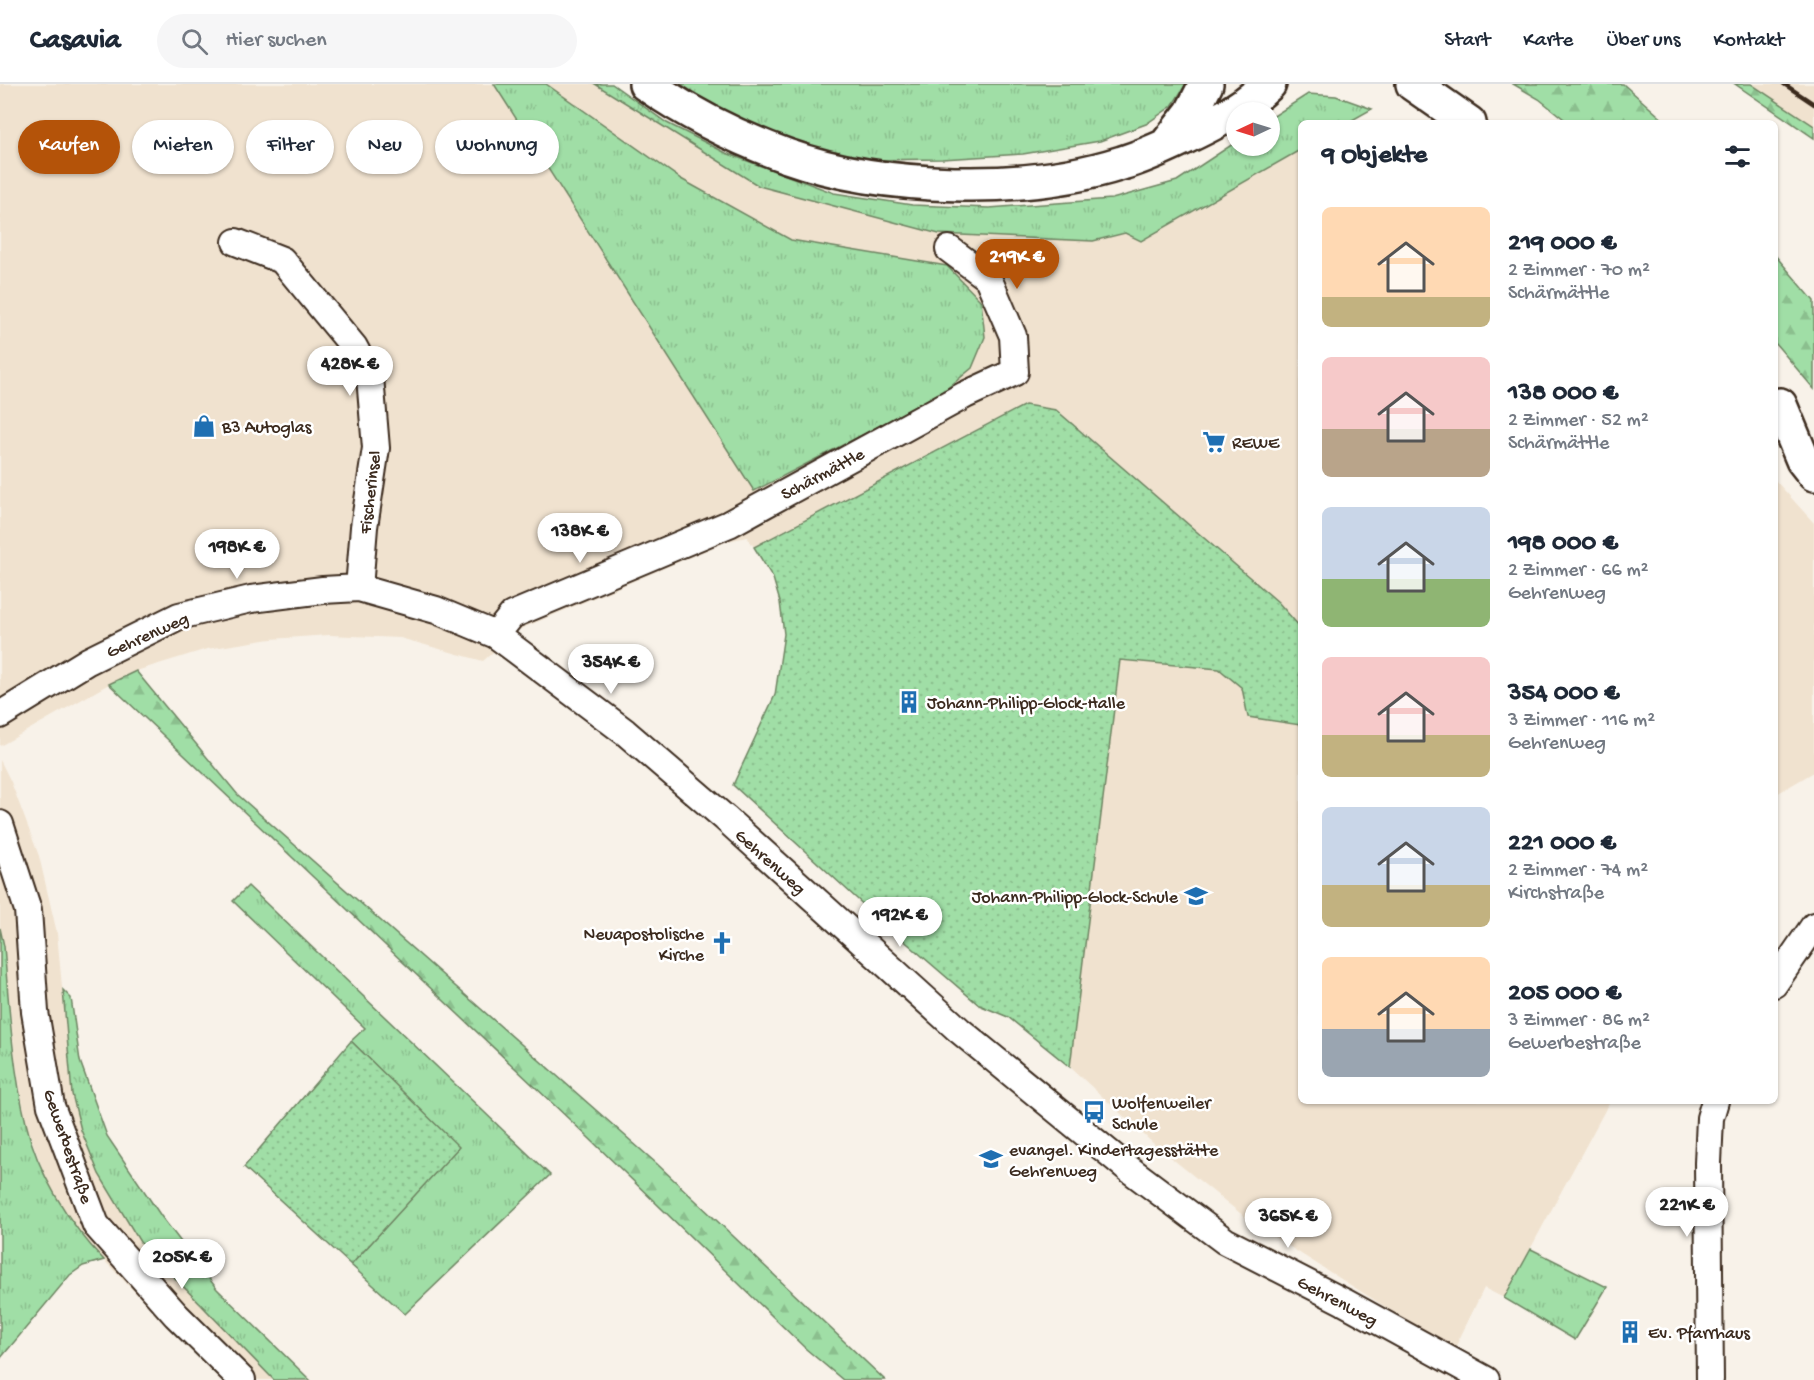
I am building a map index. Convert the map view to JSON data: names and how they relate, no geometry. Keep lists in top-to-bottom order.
{
  "streets": {
    "street": [
      "Schärmättle",
      "Fischerinsel",
      "Gehrenweg",
      "Gewerbestraße"
    ]
  },
  "crossings": [
    ["Schärmättle", "Gehrenweg"],
    ["Fischerinsel", "Gehrenweg"]
  ],
  "places": {
    "shop": ["B3 Autoglas"],
    "supermarket": ["REWE"],
    "building": ["Johann-Philipp-Glock-Halle", "Ev. Pfarrhaus"],
    "school or university": ["Johann-Philipp-Glock-Schule", "evangel. Kindertagesstätte Gehrenweg"],
    "church": ["Neuapostolische Kirche"],
    "bus stop": ["Wolfenweiler Schule"]
  },
  "north": "left",
  "page": {
    "header": "Casavia",
    "search": "Hier suchen",
    "nav": [
      "Start",
      "Karte",
      "Über uns",
      "Kontakt"
    ],
    "chip": [
      "Kaufen",
      "Mieten",
      "Filter",
      "Neu",
      "Wohnung"
    ],
    "heading": "9 Objekte",
    "list": [
      {
        "name": "219 000 €",
        "note": "2 Zimmer · 70 m² · Schärmättle"
      },
      {
        "name": "138 000 €",
        "note": "2 Zimmer · 52 m² · Schärmättle"
      },
      {
        "name": "198 000 €",
        "note": "2 Zimmer · 66 m² · Gehrenweg"
      },
      {
        "name": "354 000 €",
        "note": "3 Zimmer · 116 m² · Gehrenweg"
      },
      {
        "name": "221 000 €",
        "note": "2 Zimmer · 74 m² · Kirchstraße"
      },
      {
        "name": "205 000 €",
        "note": "3 Zimmer · 86 m² · Gewerbestraße"
      }
    ],
    "price": [
      "219K €",
      "428K €",
      "138K €",
      "198K €",
      "354K €",
      "192K €",
      "221K €",
      "365K €",
      "205K €"
    ]
  }
}
